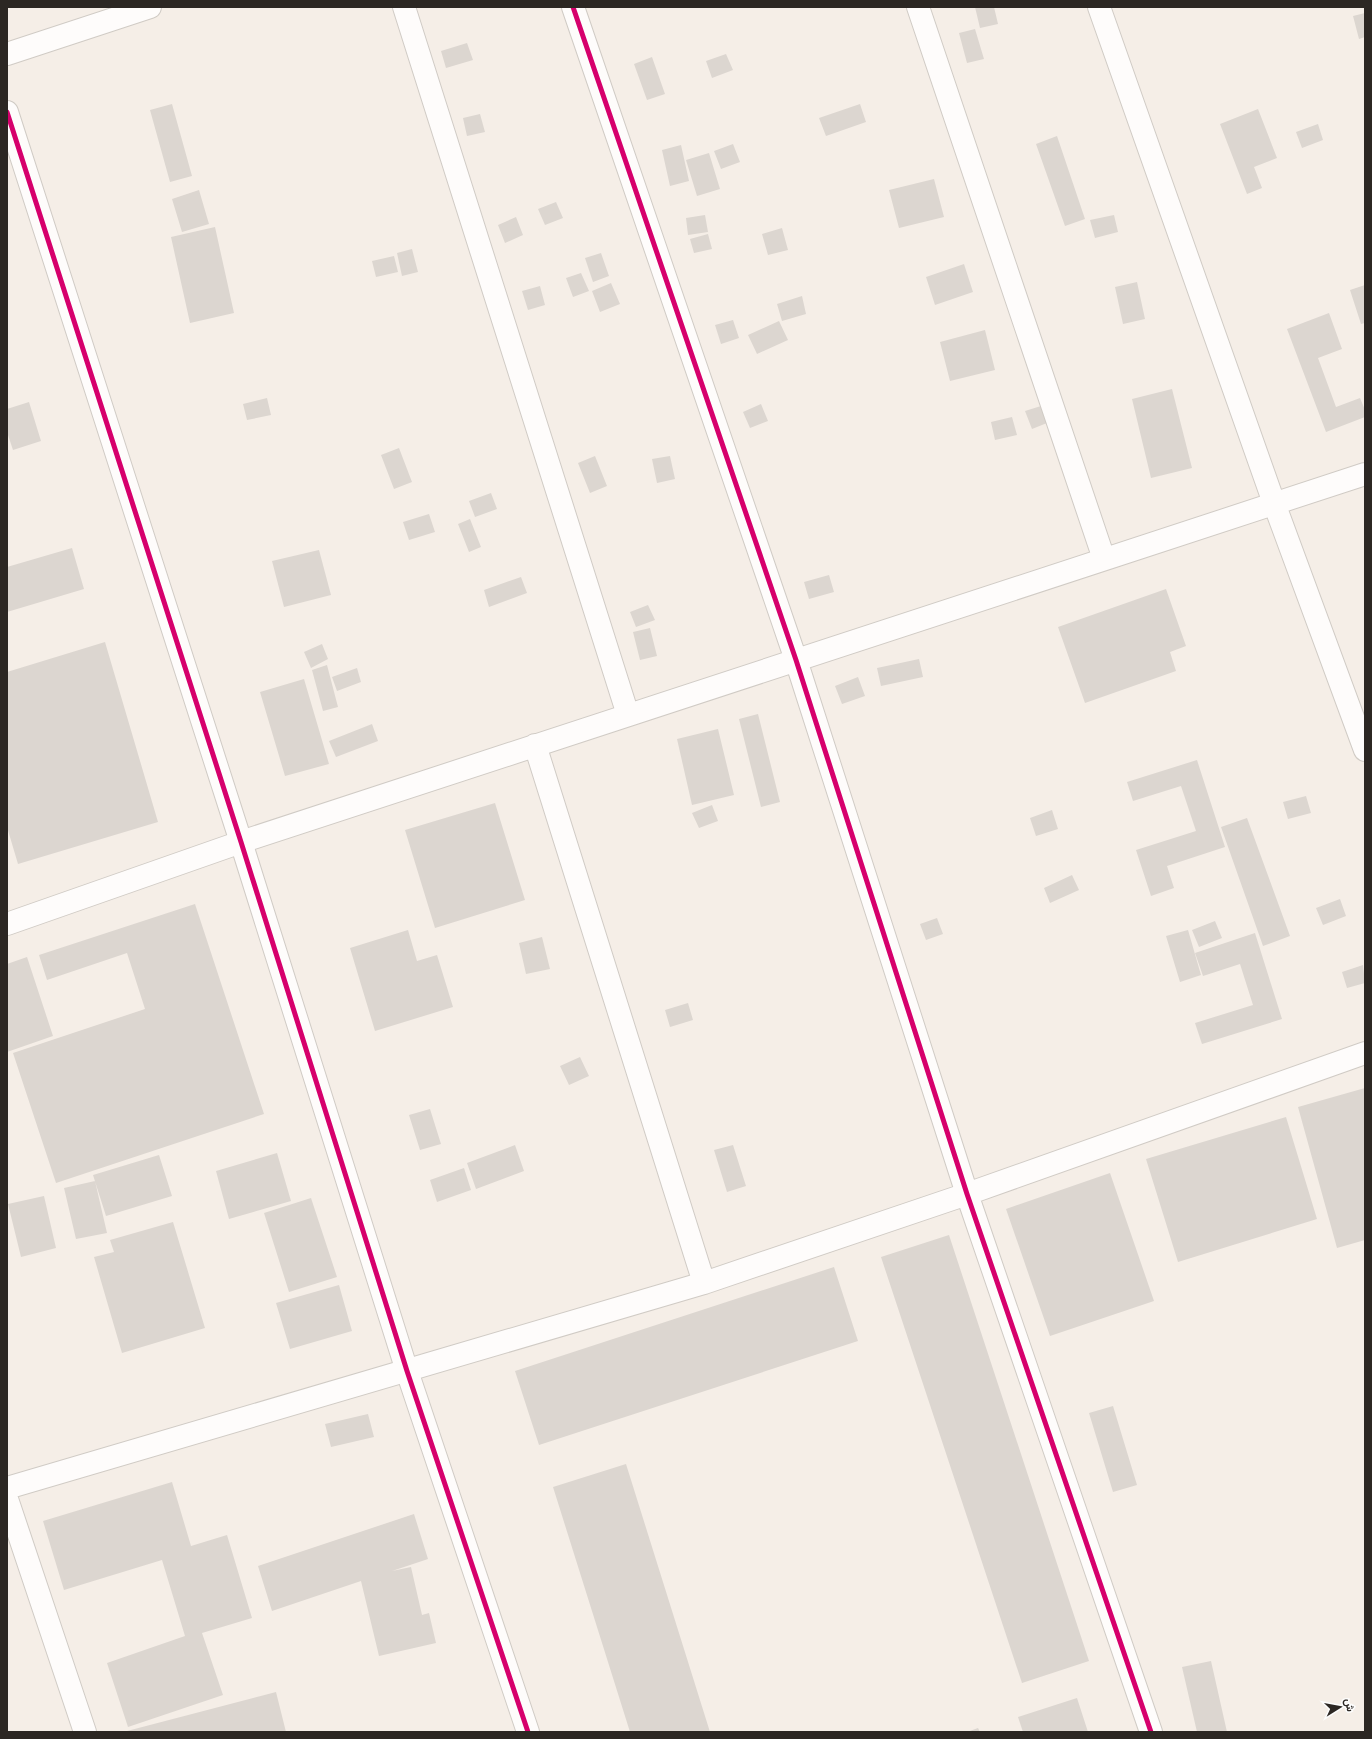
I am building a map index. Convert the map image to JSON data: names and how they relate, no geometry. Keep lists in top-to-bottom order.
{
  "north": "right"
}
